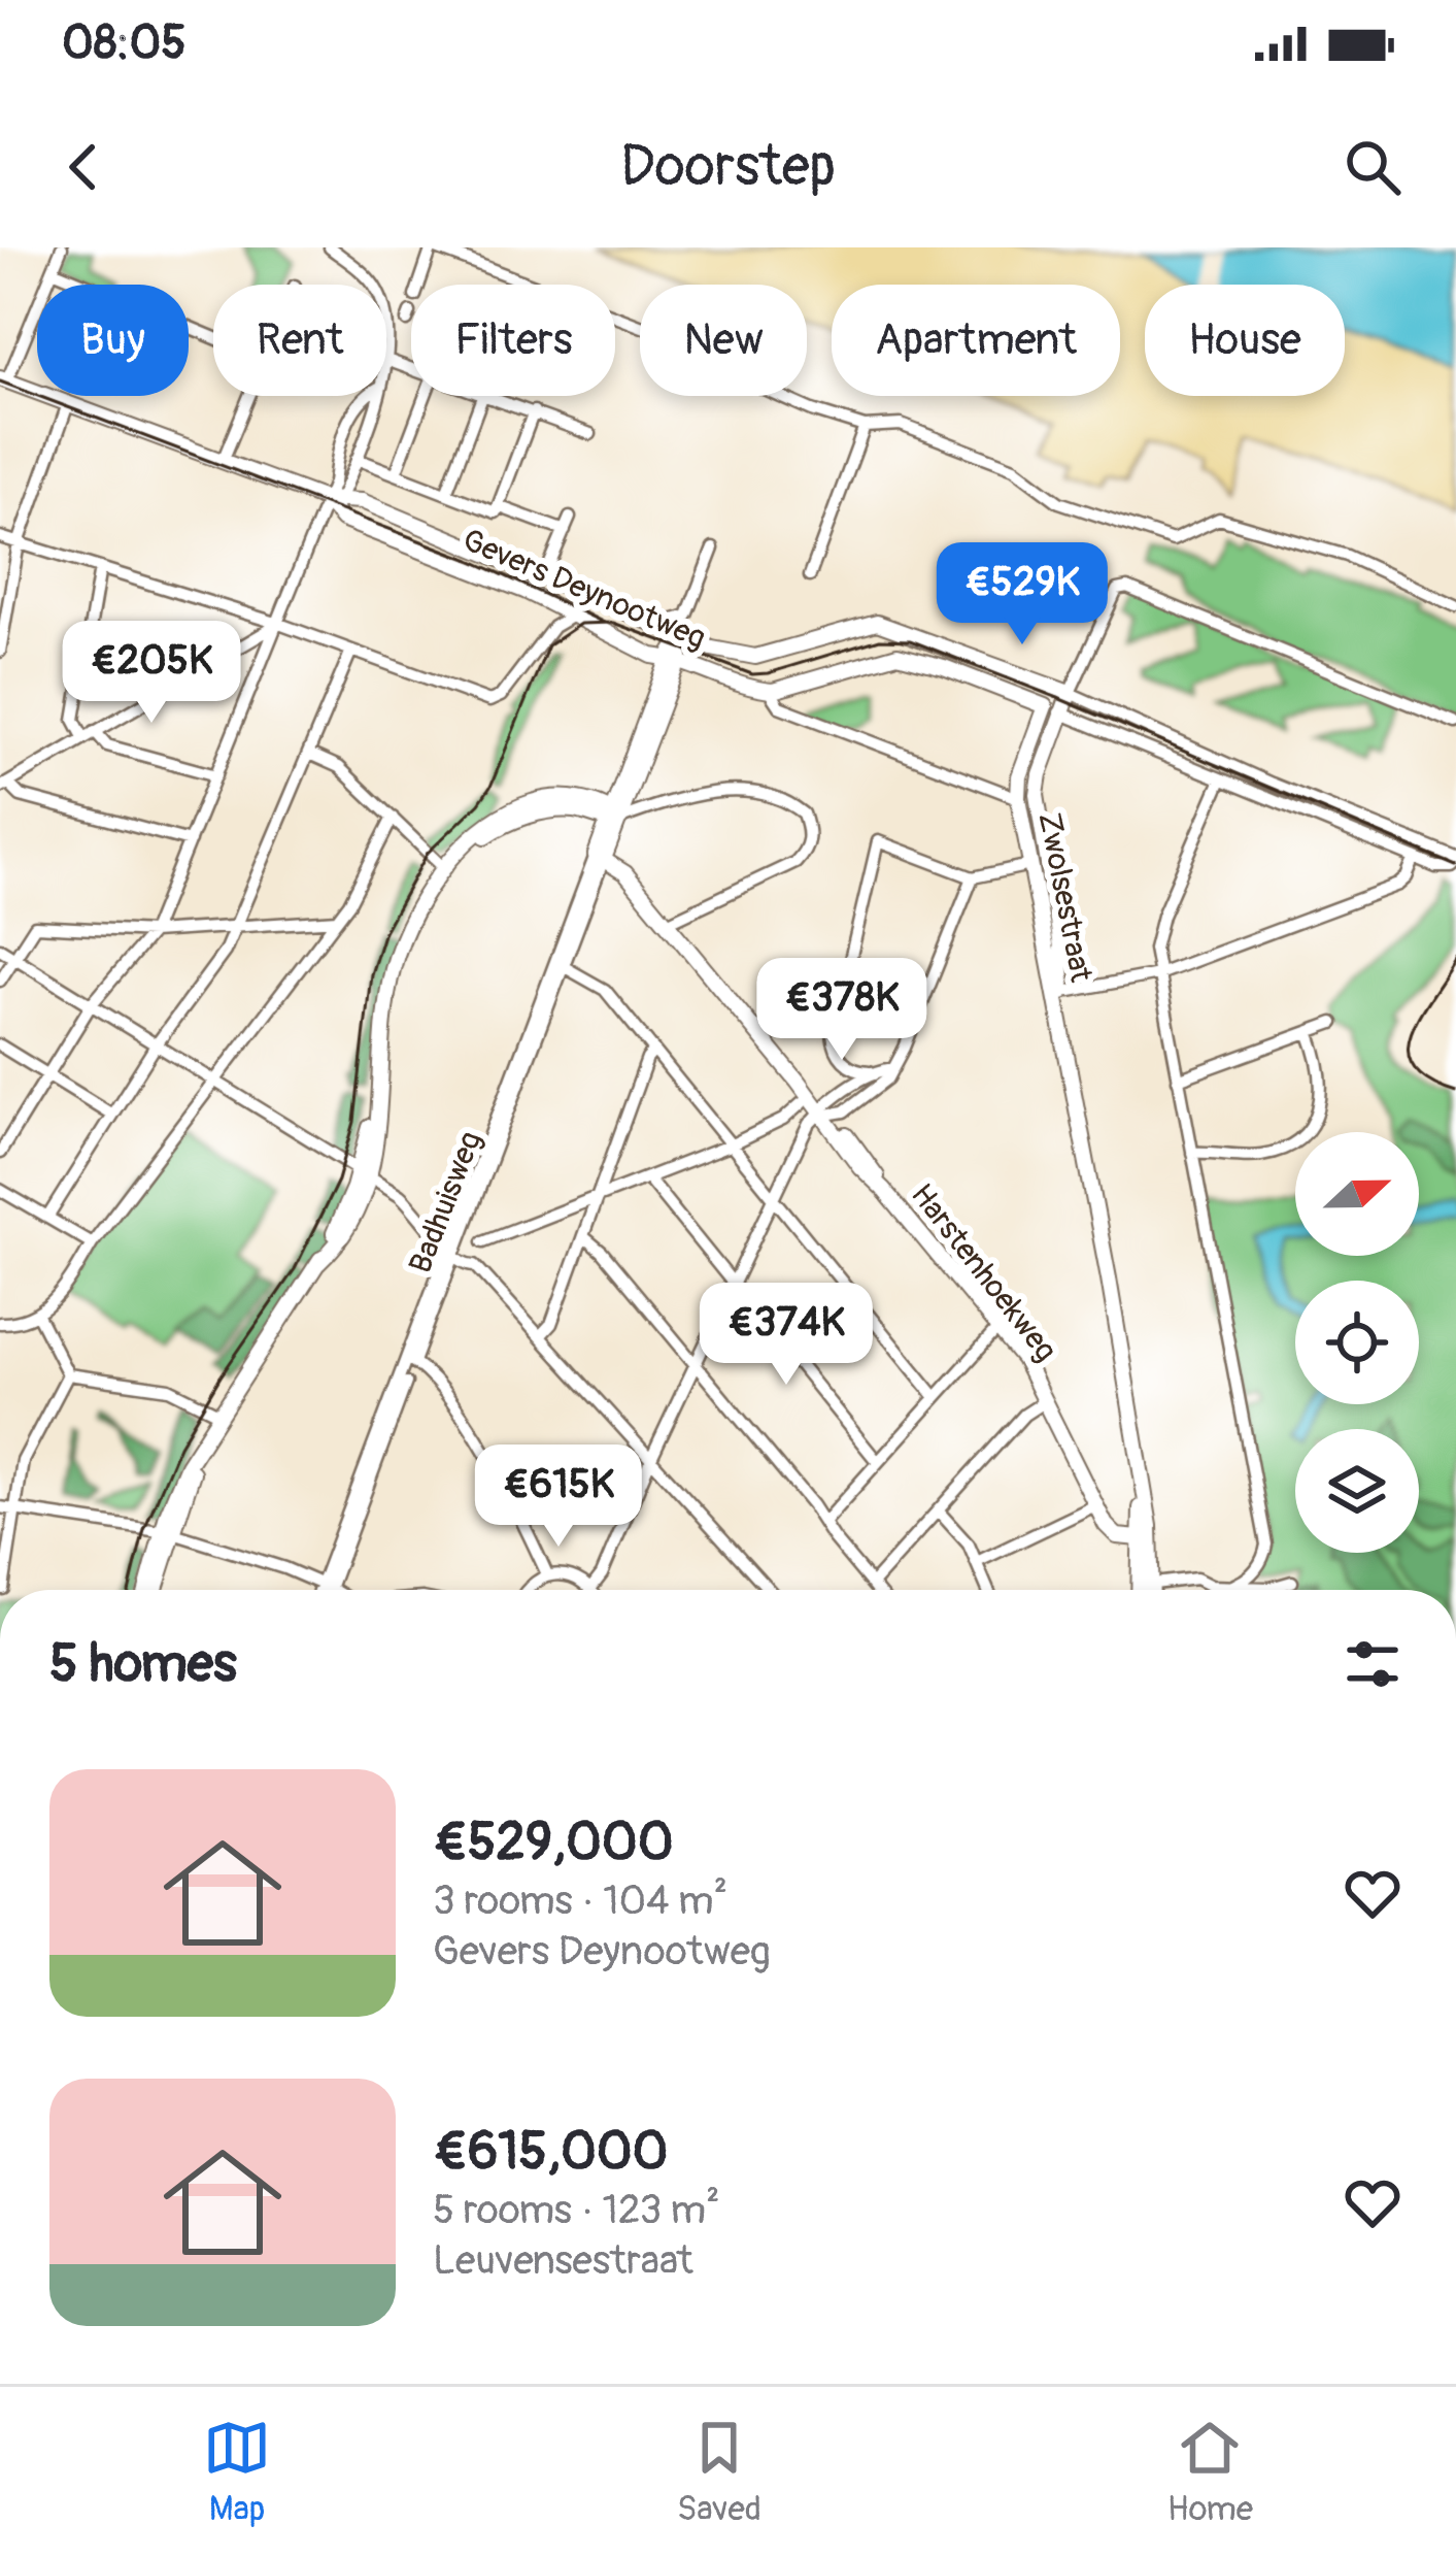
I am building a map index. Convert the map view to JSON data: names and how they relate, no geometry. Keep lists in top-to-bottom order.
{
  "streets": {
    "main road": [
      "Gevers Deynootweg",
      "Zwolsestraat",
      "Badhuisweg",
      "Harstenhoekweg"
    ]
  },
  "crossings": [
    ["Gevers Deynootweg", "Zwolsestraat"],
    ["Gevers Deynootweg", "Badhuisweg"],
    ["Zwolsestraat", "Harstenhoekweg"],
    ["Badhuisweg", "Harstenhoekweg"]
  ],
  "north": "right",
  "page": {
    "status": "08:05",
    "header": "Doorstep",
    "chip": [
      "Buy",
      "Rent",
      "Filters",
      "New",
      "Apartment",
      "House"
    ],
    "price": [
      "€529K",
      "€205K",
      "€378K",
      "€374K",
      "€615K"
    ],
    "heading": "5 homes",
    "list": [
      {
        "name": "€529,000",
        "note": "3 rooms · 104 m² · Gevers Deynootweg"
      },
      {
        "name": "€615,000",
        "note": "5 rooms · 123 m² · Leuvensestraat"
      }
    ],
    "tabs": ["Map", "Saved", "Home"]
  }
}
